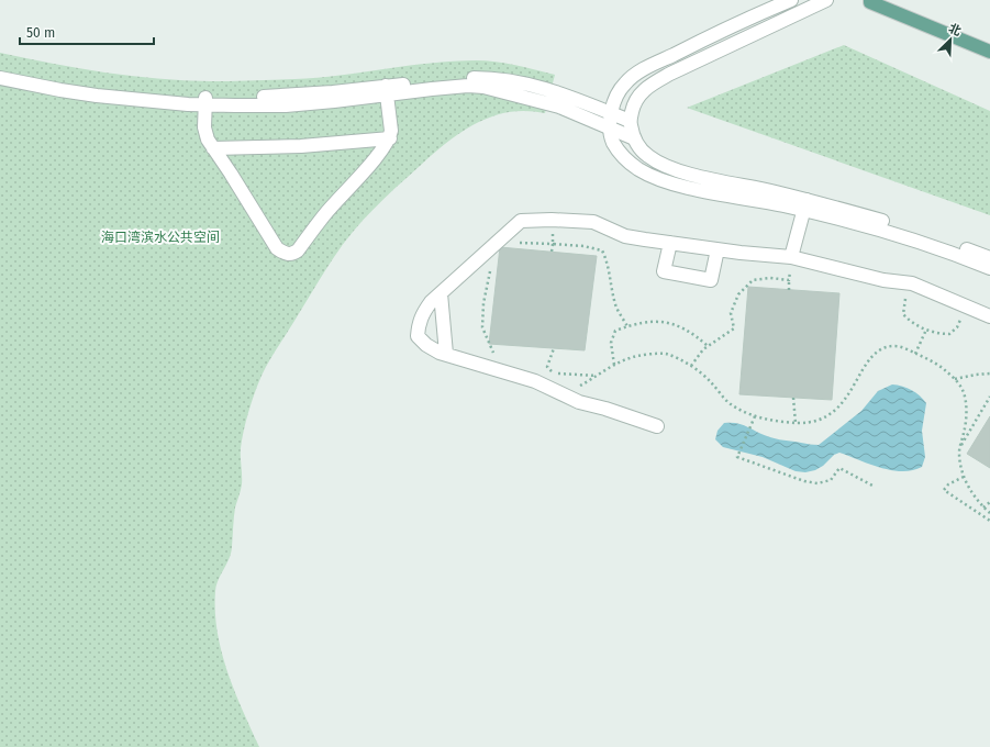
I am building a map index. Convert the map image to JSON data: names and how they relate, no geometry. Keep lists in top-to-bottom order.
{
  "parks": ["海口湾滨水公共空间"],
  "scale_bar": "50 m",
  "north": "top right"
}
